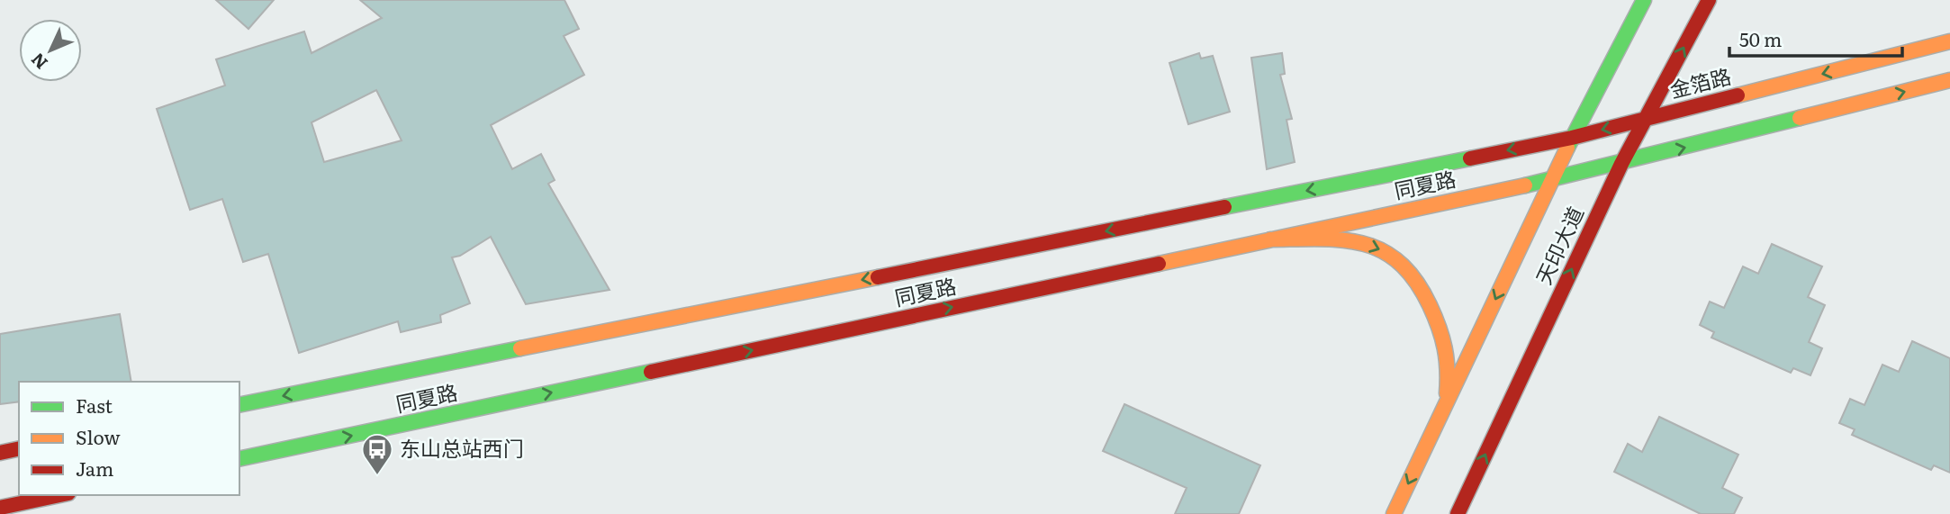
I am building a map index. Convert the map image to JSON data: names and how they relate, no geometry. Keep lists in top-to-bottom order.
{
  "streets": {
    "main road": ["金箔路", "同夏路", "天印大道"]
  },
  "crossings": [
    ["金箔路", "同夏路"],
    ["金箔路", "天印大道"],
    ["同夏路", "天印大道"]
  ],
  "places": {
    "bus stop": ["东山总站西门"]
  },
  "legend": ["Fast", "Slow", "Jam"],
  "scale_bar": "50 m",
  "north": "bottom left"
}
